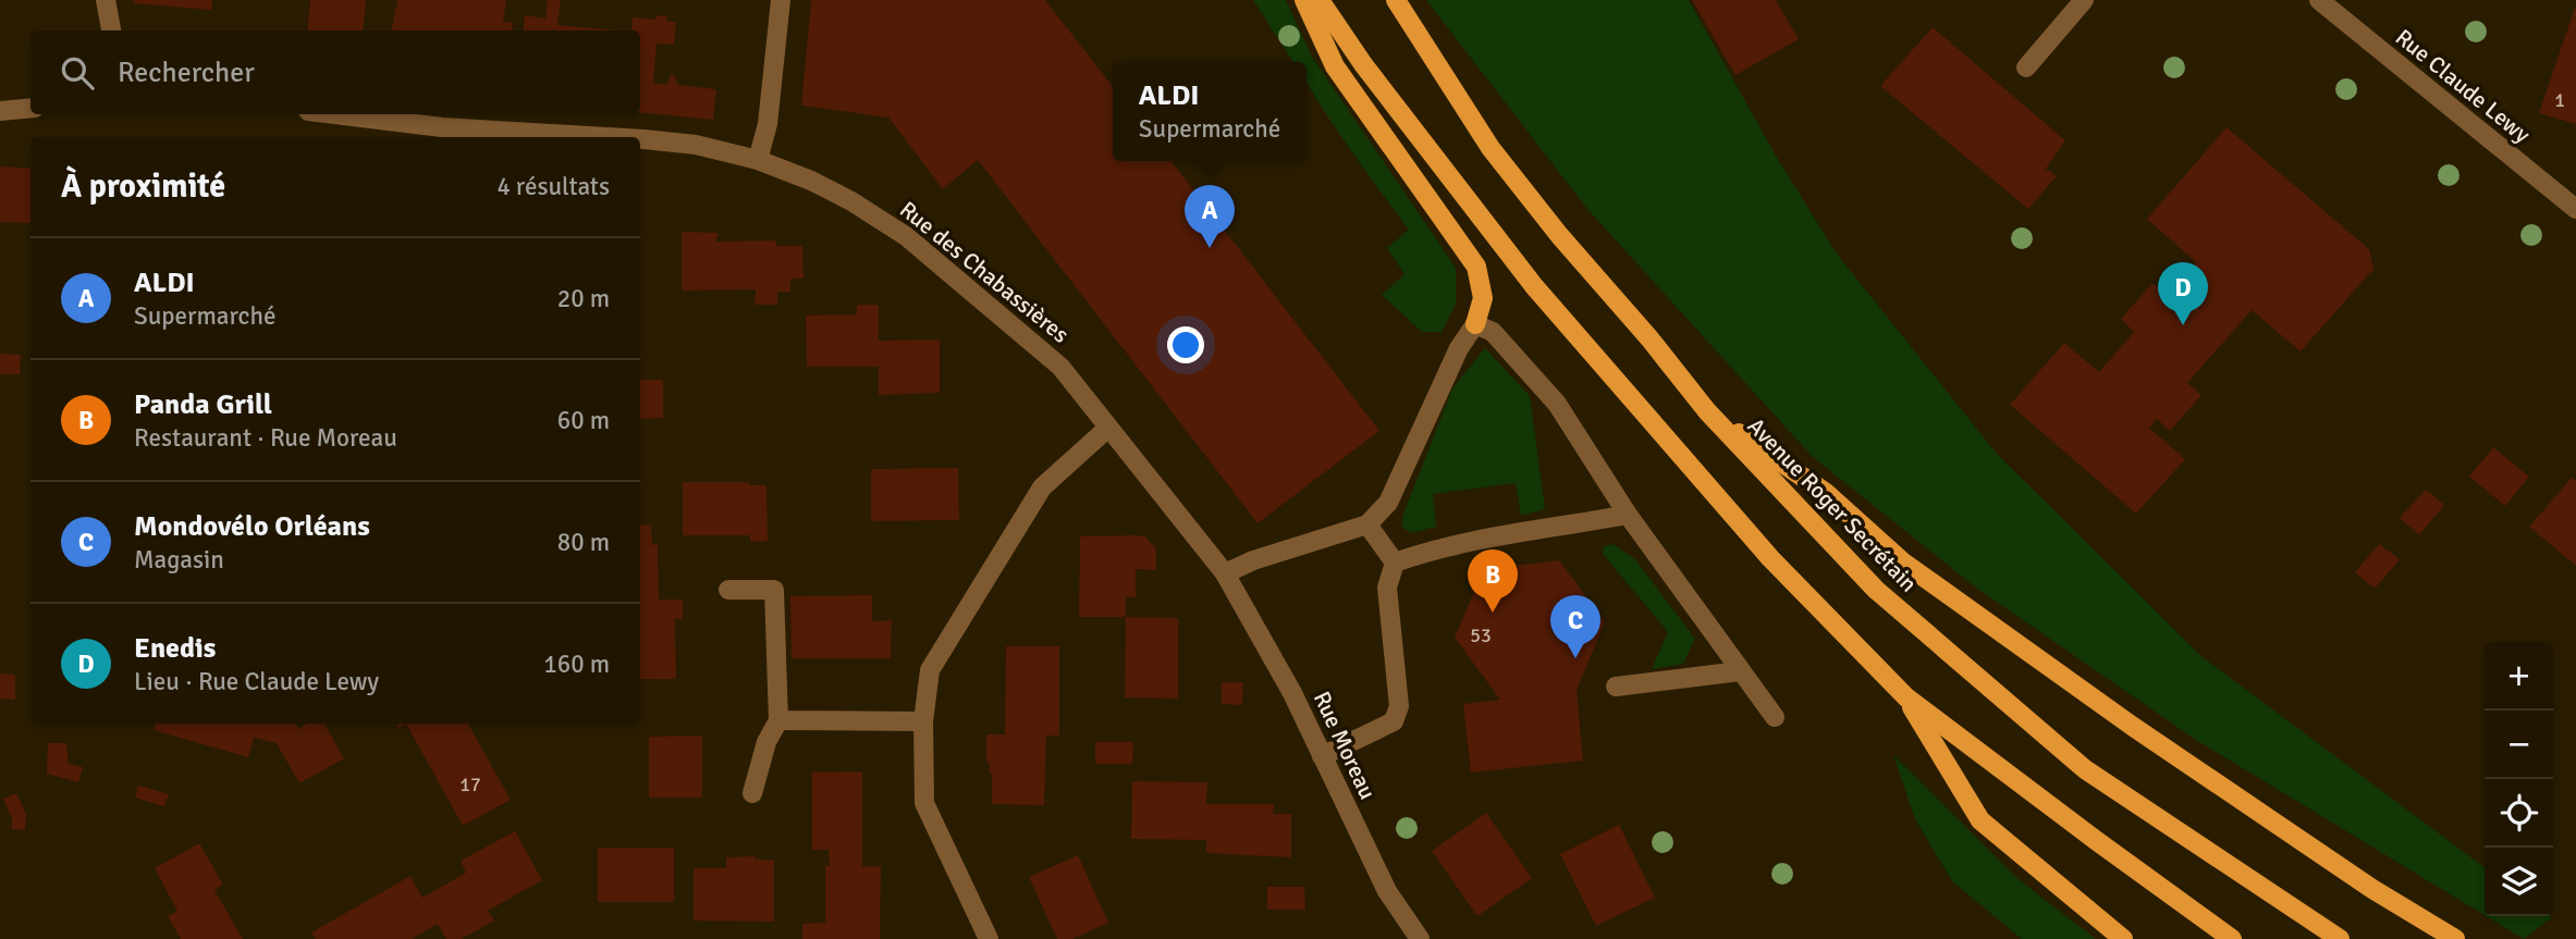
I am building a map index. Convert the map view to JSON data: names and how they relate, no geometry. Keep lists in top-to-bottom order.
{
  "streets": {
    "main road": ["Avenue Roger Secrétain"],
    "street": ["Rue Claude Lewy", "Rue des Chabassières", "Rue Moreau"]
  },
  "crossings": [
    ["Rue des Chabassières", "Rue Moreau"]
  ],
  "house_numbers": ["1", "53", "17"],
  "page": {
    "search": "Rechercher",
    "popup": ["ALDI", "Supermarché"],
    "heading": ["À proximité", "4 résultats"],
    "pins": [
      "A",
      "D",
      "B",
      "C"
    ],
    "list": [
      {
        "mark": "A",
        "name": "ALDI",
        "note": "Supermarché",
        "value": "20 m"
      },
      {
        "mark": "B",
        "name": "Panda Grill",
        "note": "Restaurant · Rue Moreau",
        "value": "60 m"
      },
      {
        "mark": "C",
        "name": "Mondovélo Orléans",
        "note": "Magasin",
        "value": "80 m"
      },
      {
        "mark": "D",
        "name": "Enedis",
        "note": "Lieu · Rue Claude Lewy",
        "value": "160 m"
      }
    ],
    "map_buttons": ["+", "−"]
  }
}
